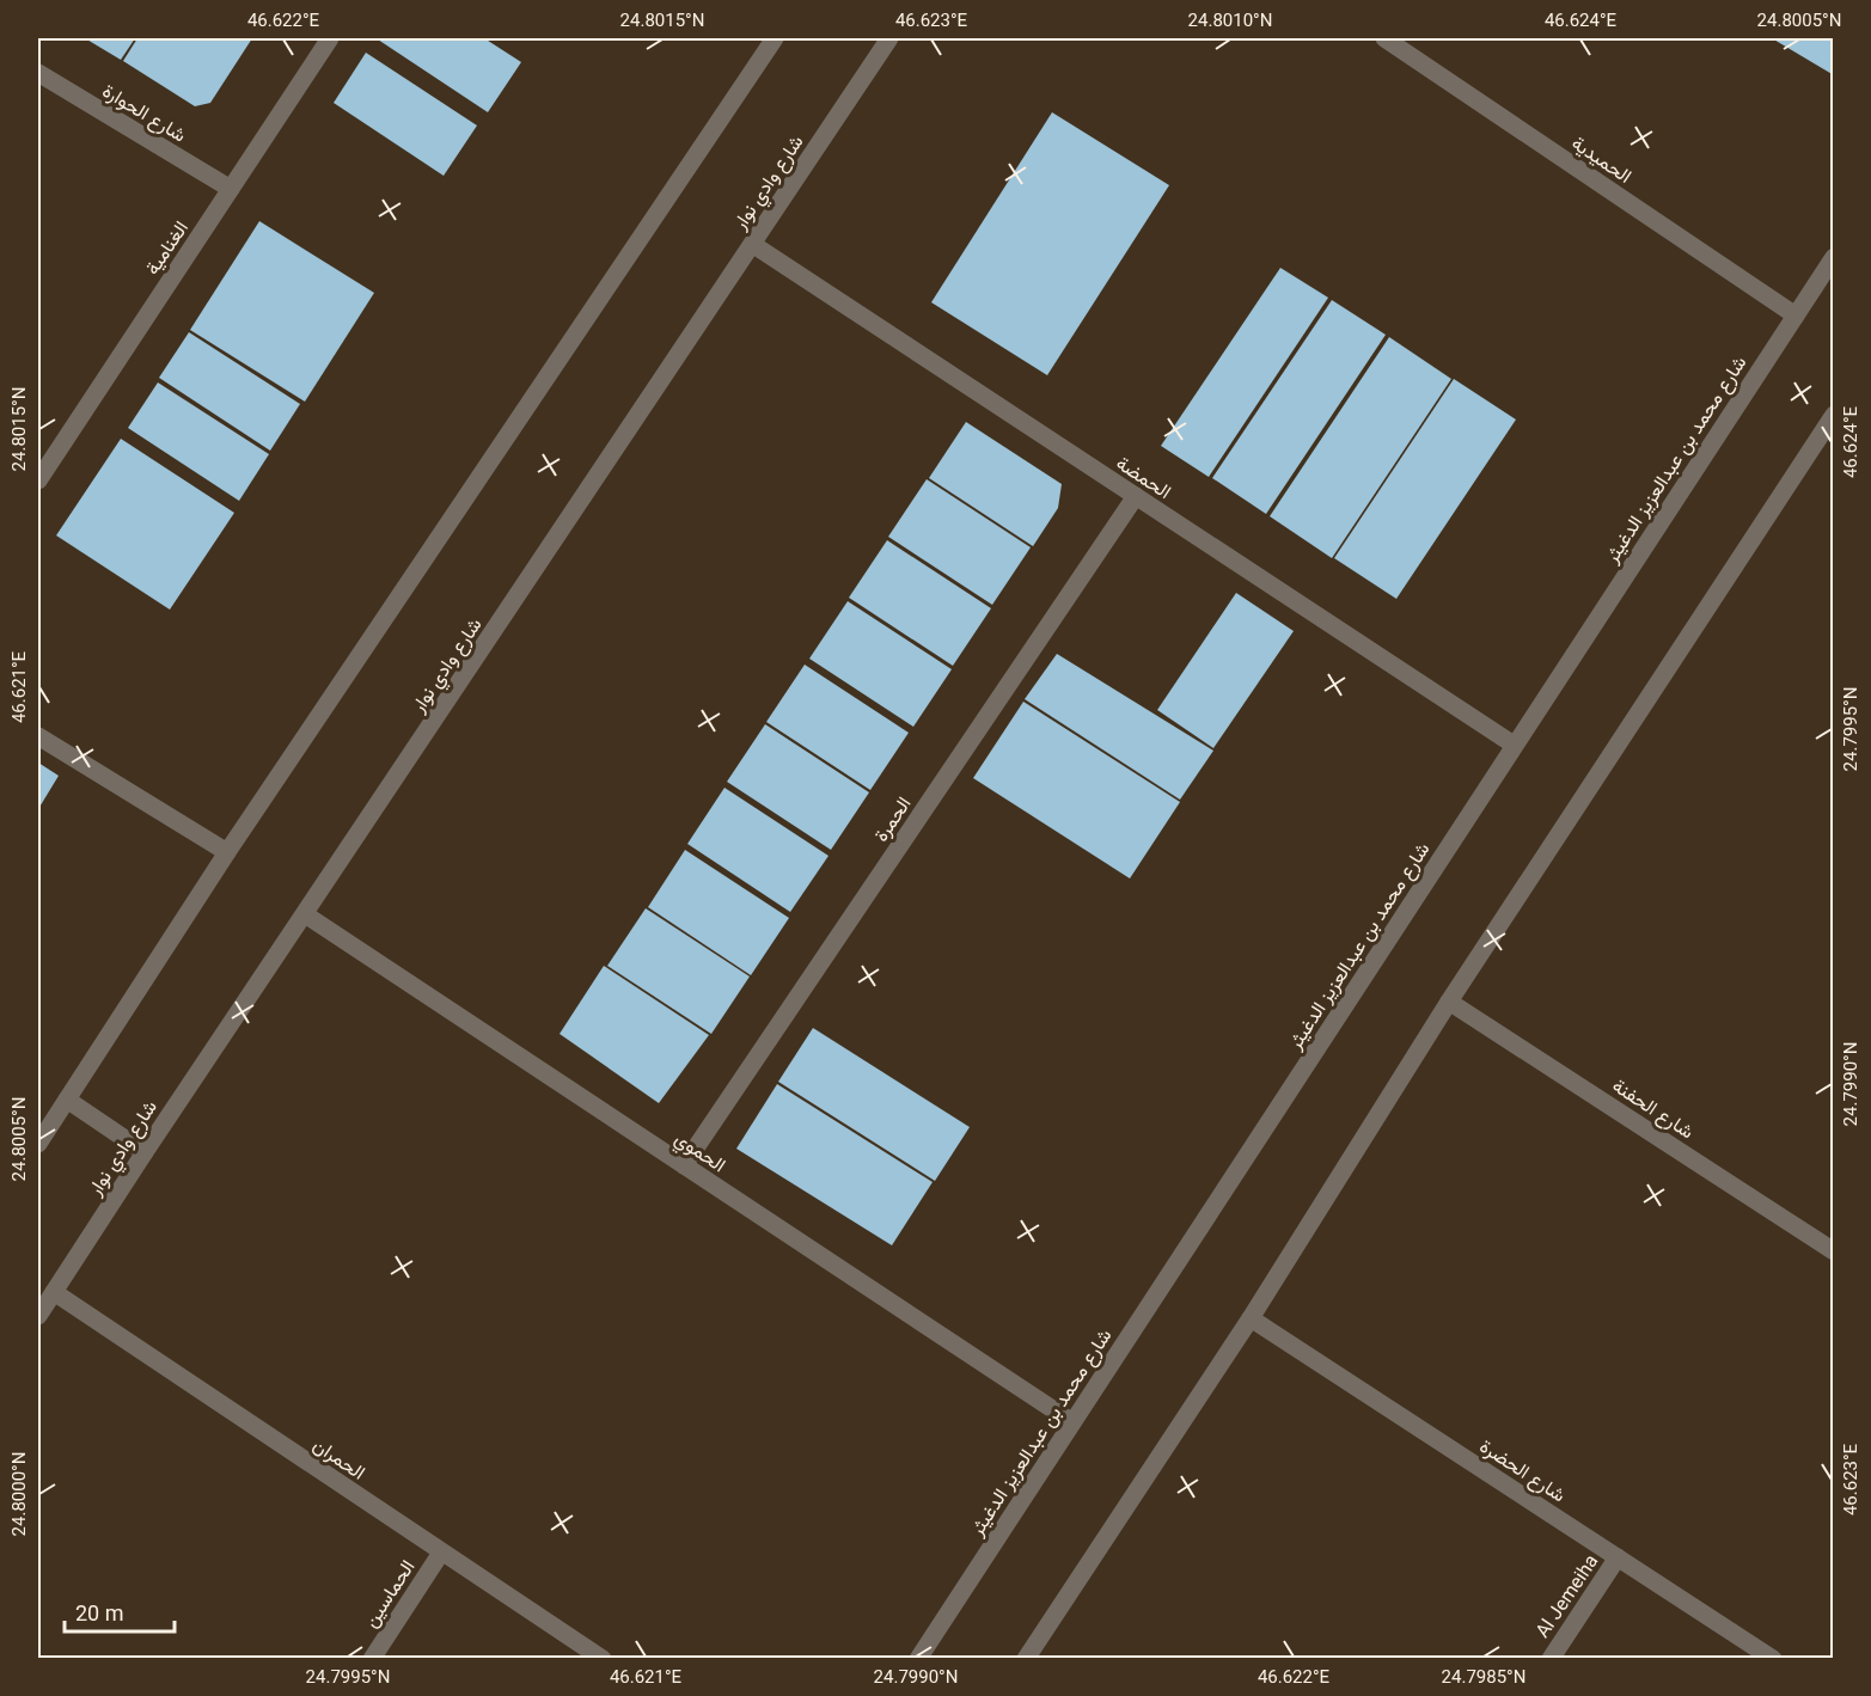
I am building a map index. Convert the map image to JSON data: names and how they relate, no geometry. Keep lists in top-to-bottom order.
{
  "streets": {
    "street": [
      "شارع الحوارة",
      "الحميدية",
      "شارع وادي نوار",
      "الغنامية",
      "شارع محمد بن عبدالعزيز الدغيثر",
      "الحمضة",
      "الحمرة",
      "شارع الحفنة",
      "الحموي",
      "الحمران",
      "شارع الحضرة",
      "الحماسين",
      "Al Jemeiha"
    ]
  },
  "crossings": [
    ["شارع الحوارة", "الغنامية"],
    ["الحميدية", "شارع محمد بن عبدالعزيز الدغيثر"],
    ["شارع وادي نوار", "الحمضة"],
    ["شارع وادي نوار", "الحموي"],
    ["شارع وادي نوار", "الحمران"],
    ["شارع محمد بن عبدالعزيز الدغيثر", "الحمضة"],
    ["شارع محمد بن عبدالعزيز الدغيثر", "الحموي"],
    ["الحمضة", "الحمرة"],
    ["الحمرة", "الحموي"],
    ["الحمران", "الحماسين"],
    ["شارع الحضرة", "Al Jemeiha"]
  ],
  "scale_bar": "20 m",
  "coordinates": [
    "46.622°E",
    "24.8015°N",
    "46.623°E",
    "24.8010°N",
    "46.624°E",
    "24.8005°N",
    "46.621°E",
    "24.7995°N",
    "24.7990°N",
    "24.8000°N",
    "24.7985°N"
  ]
}
